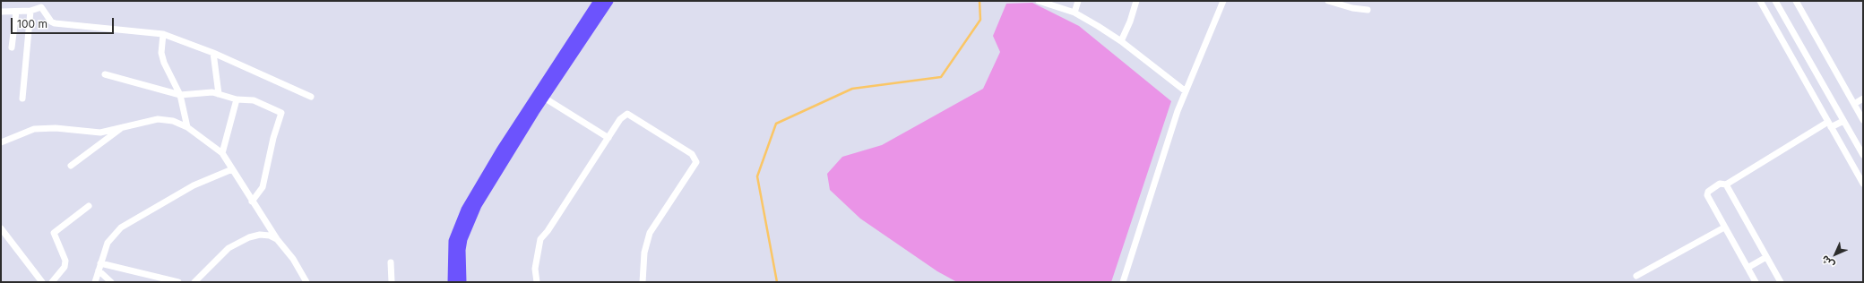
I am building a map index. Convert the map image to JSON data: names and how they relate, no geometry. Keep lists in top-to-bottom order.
{
  "scale_bar": "100 m",
  "north": "bottom left"
}
